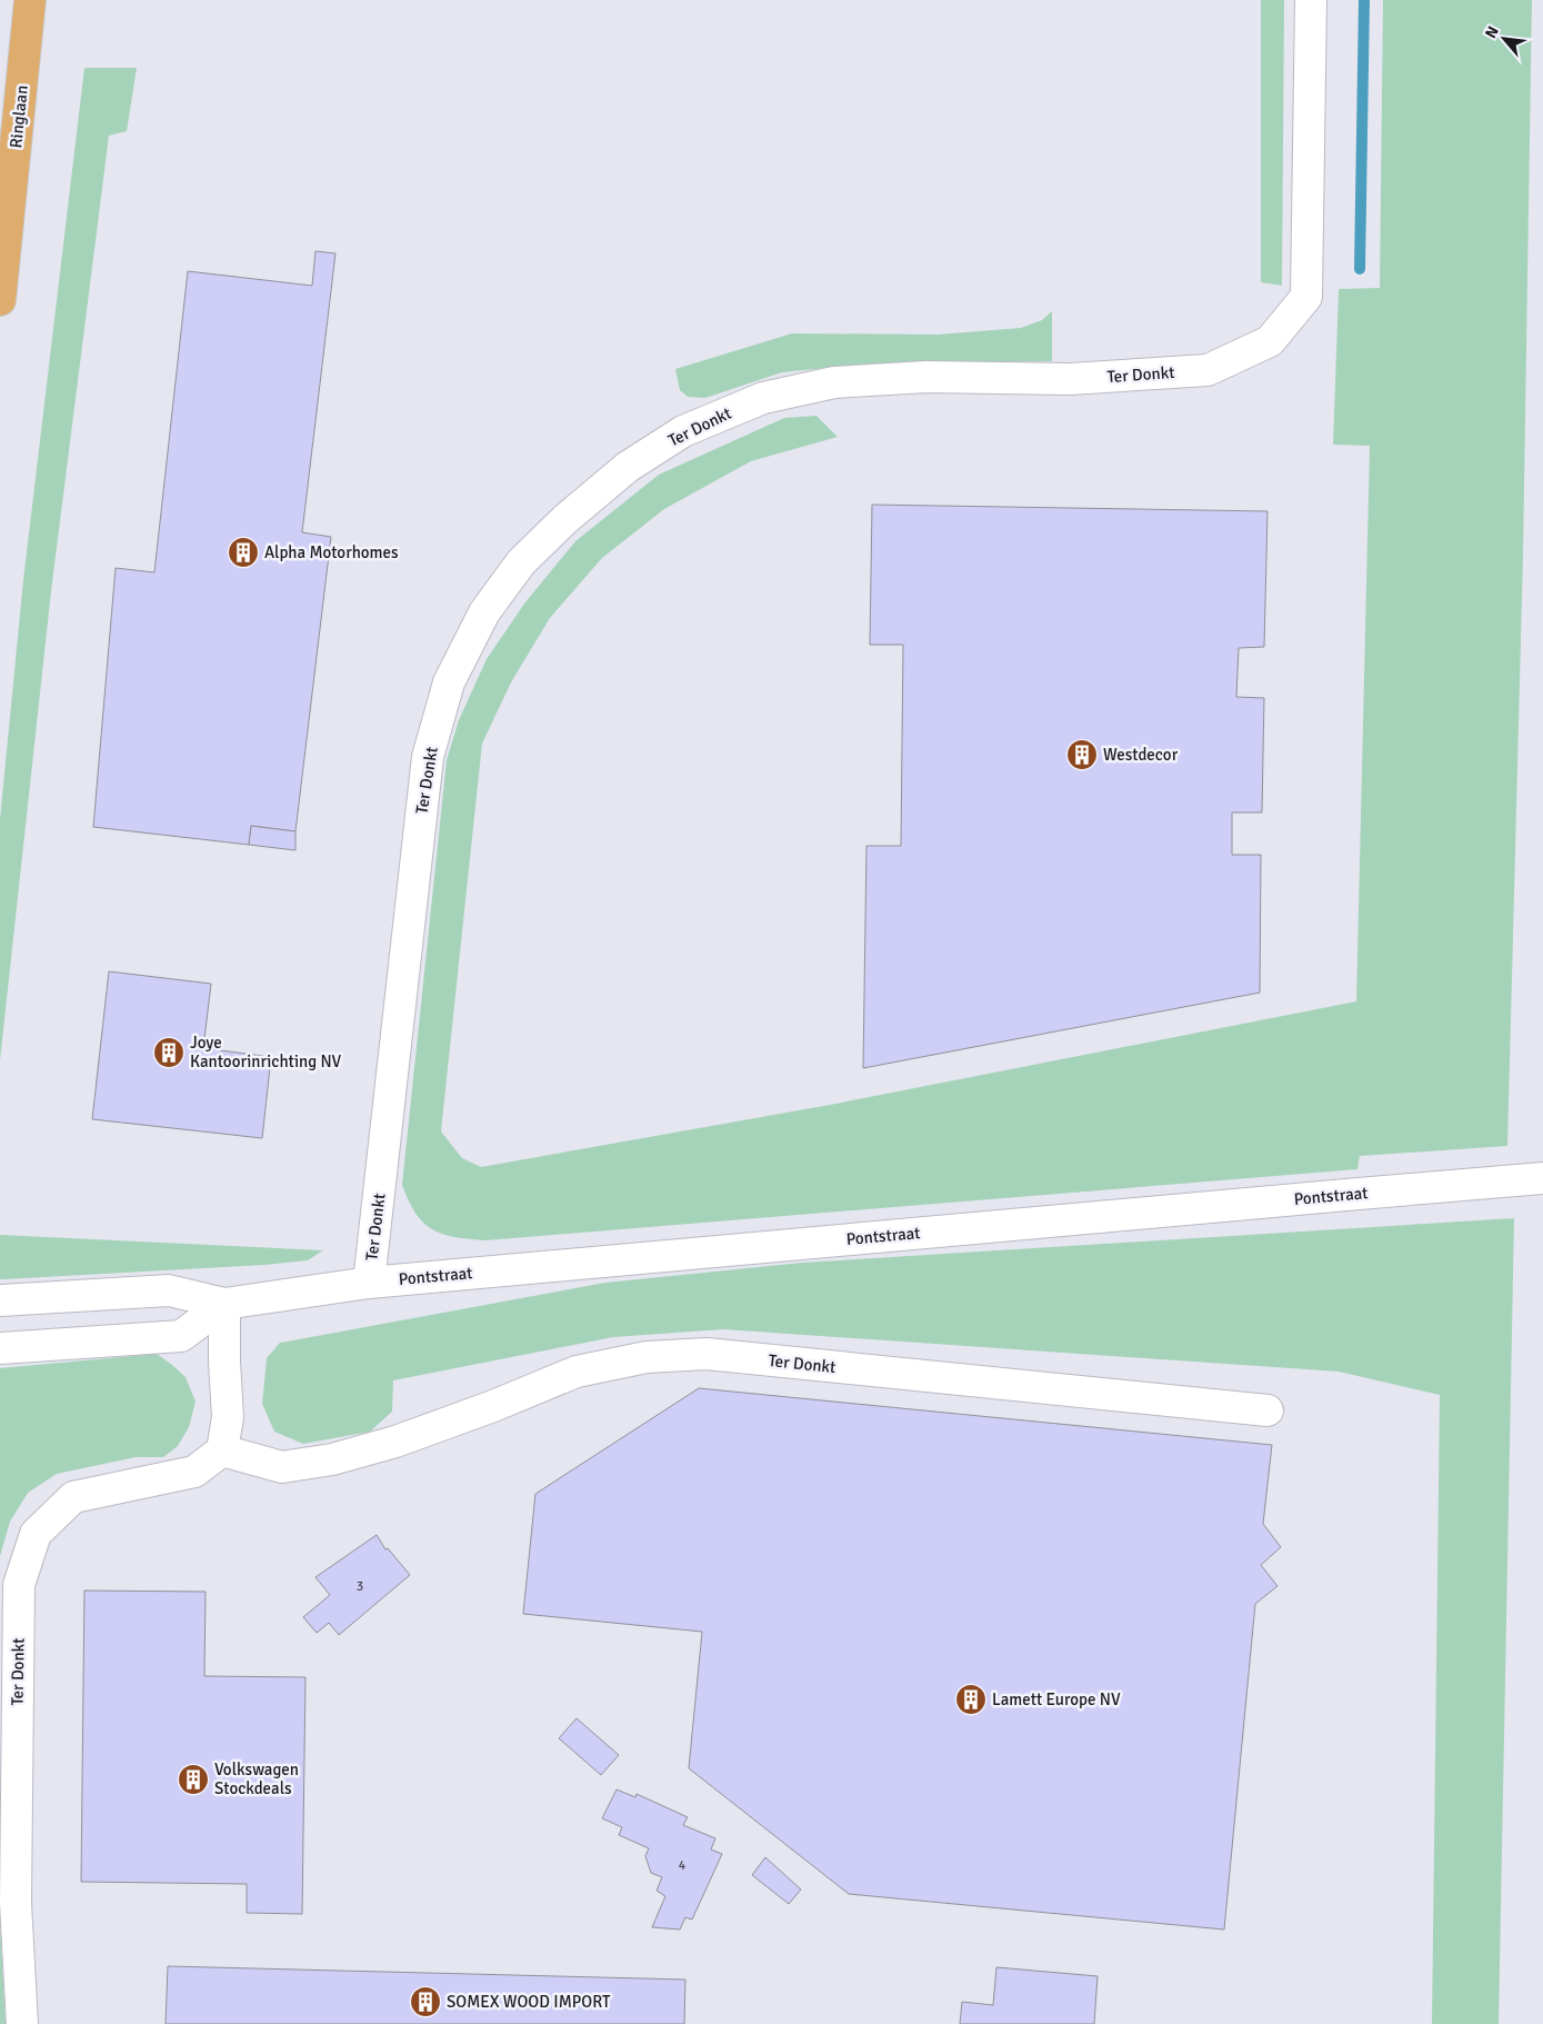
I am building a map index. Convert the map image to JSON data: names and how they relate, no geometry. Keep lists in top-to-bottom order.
{
  "streets": {
    "main road": ["Ringlaan"],
    "street": ["Ter Donkt", "Pontstraat"]
  },
  "crossings": [
    ["Ter Donkt", "Pontstraat"]
  ],
  "places": {
    "building": [
      "Alpha Motorhomes",
      "Westdecor",
      "Joye Kantoorinrichting NV",
      "Lamett Europe NV",
      "Volkswagen Stockdeals",
      "SOMEX WOOD IMPORT"
    ]
  },
  "house_numbers": ["3", "4"],
  "north": "top left"
}
